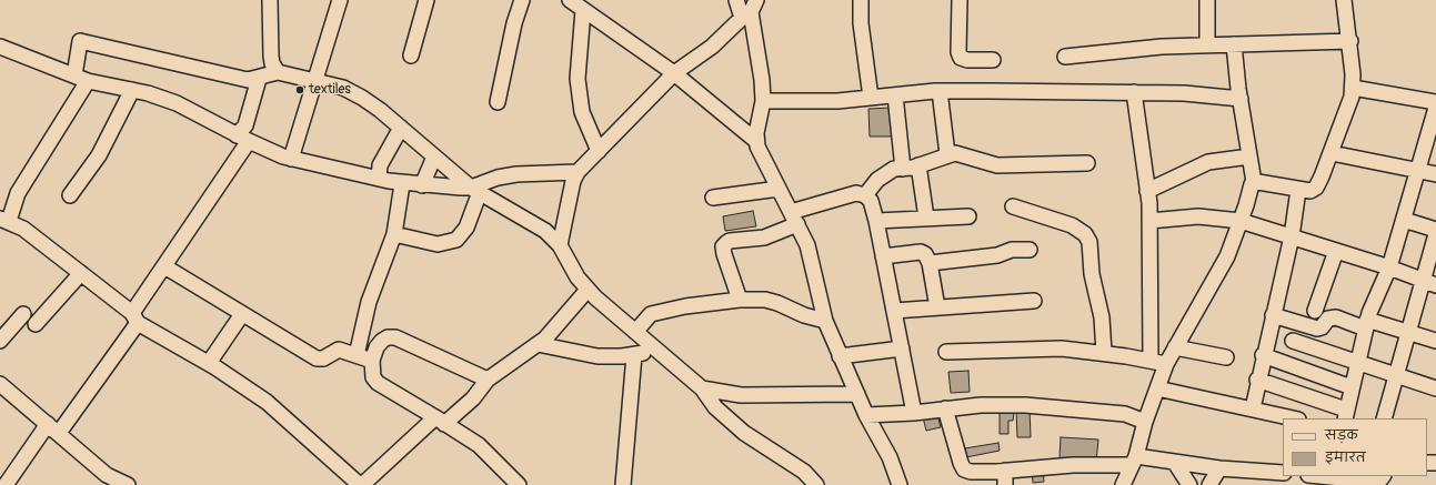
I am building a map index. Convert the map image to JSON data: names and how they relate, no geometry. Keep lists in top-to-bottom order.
{
  "places": ["textiles"],
  "legend": ["सड़क", "इमारत"]
}
